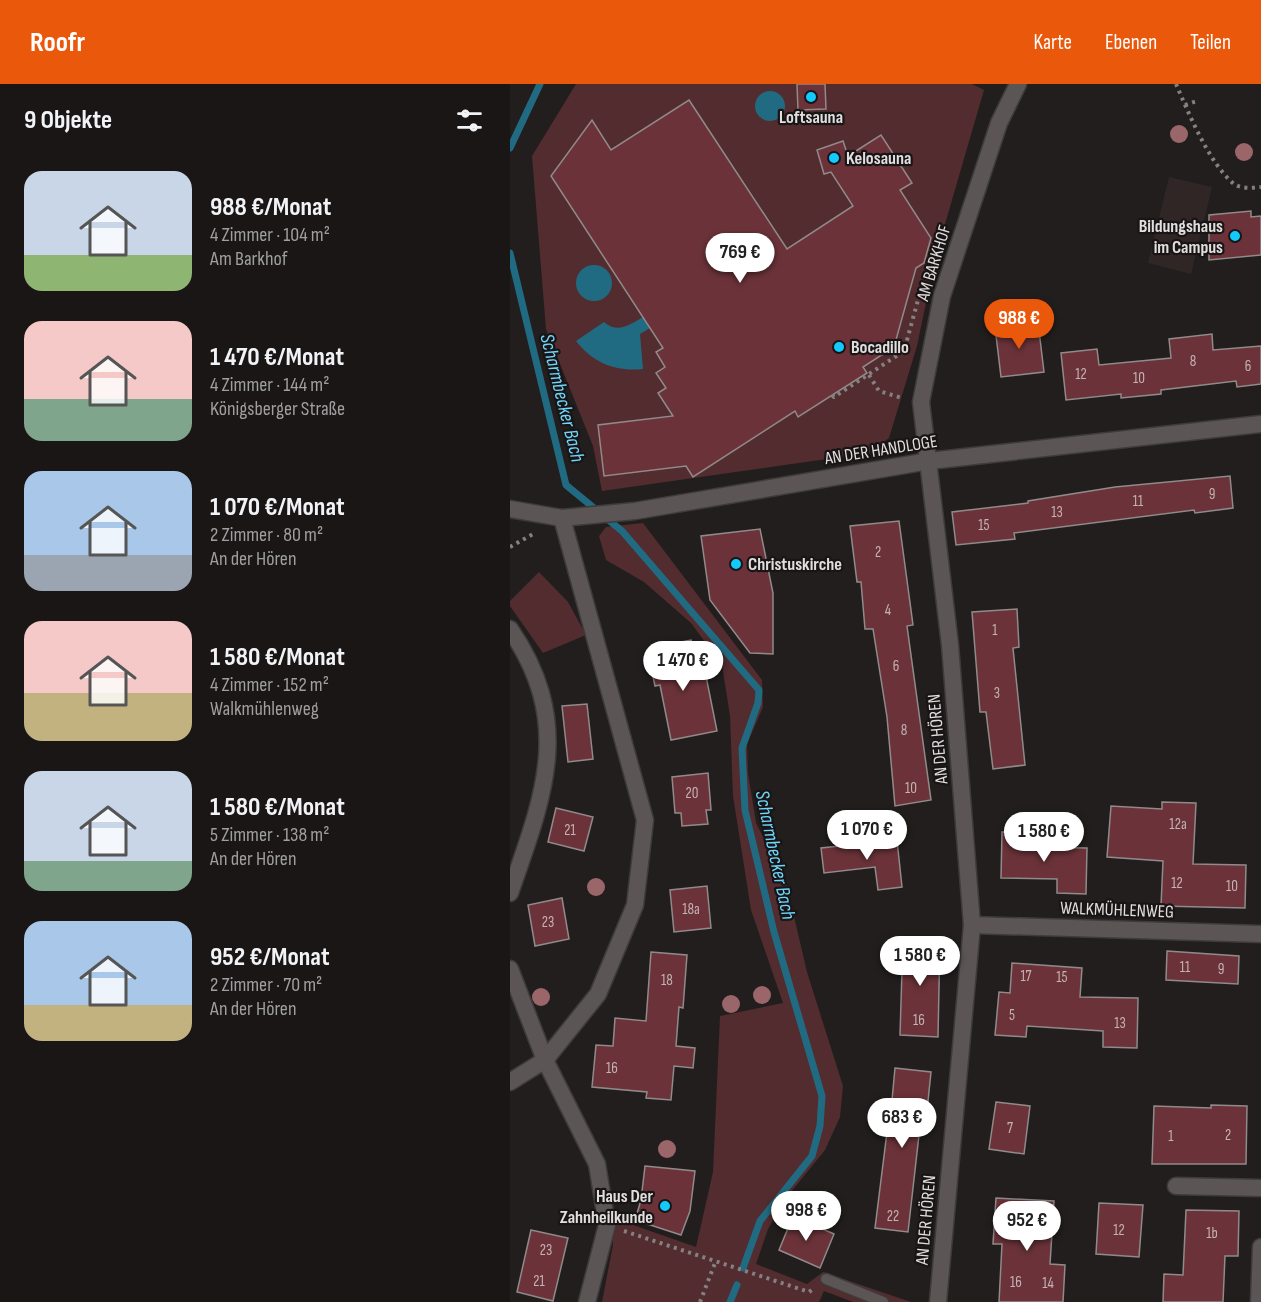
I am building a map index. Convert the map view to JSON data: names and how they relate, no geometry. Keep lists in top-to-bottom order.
{
  "streets": {
    "street": [
      "AM BARKHOF",
      "AN DER HANDLOGE",
      "AN DER HÖREN",
      "WALKMÜHLENWEG"
    ]
  },
  "crossings": [
    ["AM BARKHOF", "AN DER HANDLOGE"],
    ["AM BARKHOF", "AN DER HÖREN"],
    ["AN DER HANDLOGE", "AN DER HÖREN"],
    ["AN DER HÖREN", "WALKMÜHLENWEG"]
  ],
  "water": ["Scharmbecker Bach"],
  "places": [
    "Loftsauna",
    "Kelosauna",
    "Bildungshaus im Campus",
    "Bocadillo",
    "Christuskirche",
    "Haus Der Zahnheilkunde"
  ],
  "house_numbers": [
    "8",
    "6",
    "12",
    "10",
    "9",
    "11",
    "13",
    "15",
    "2",
    "4",
    "1",
    "6",
    "3",
    "8",
    "10",
    "20",
    "12a",
    "21",
    "12",
    "10",
    "18a",
    "23",
    "11",
    "9",
    "17",
    "15",
    "18",
    "5",
    "16",
    "13",
    "16",
    "7",
    "2",
    "1",
    "22",
    "12",
    "1b",
    "23",
    "21",
    "16",
    "14"
  ],
  "page": {
    "header": "Roofr",
    "nav": ["Karte", "Ebenen", "Teilen"],
    "heading": "9 Objekte",
    "list": [
      {
        "name": "988 €/Monat",
        "note": "4 Zimmer · 104 m² · Am Barkhof"
      },
      {
        "name": "1 470 €/Monat",
        "note": "4 Zimmer · 144 m² · Königsberger Straße"
      },
      {
        "name": "1 070 €/Monat",
        "note": "2 Zimmer · 80 m² · An der Hören"
      },
      {
        "name": "1 580 €/Monat",
        "note": "4 Zimmer · 152 m² · Walkmühlenweg"
      },
      {
        "name": "1 580 €/Monat",
        "note": "5 Zimmer · 138 m² · An der Hören"
      },
      {
        "name": "952 €/Monat",
        "note": "2 Zimmer · 70 m² · An der Hören"
      }
    ],
    "price": [
      "769 €",
      "988 €",
      "1 470 €",
      "1 070 €",
      "1 580 €",
      "1 580 €",
      "683 €",
      "998 €",
      "952 €"
    ]
  }
}
